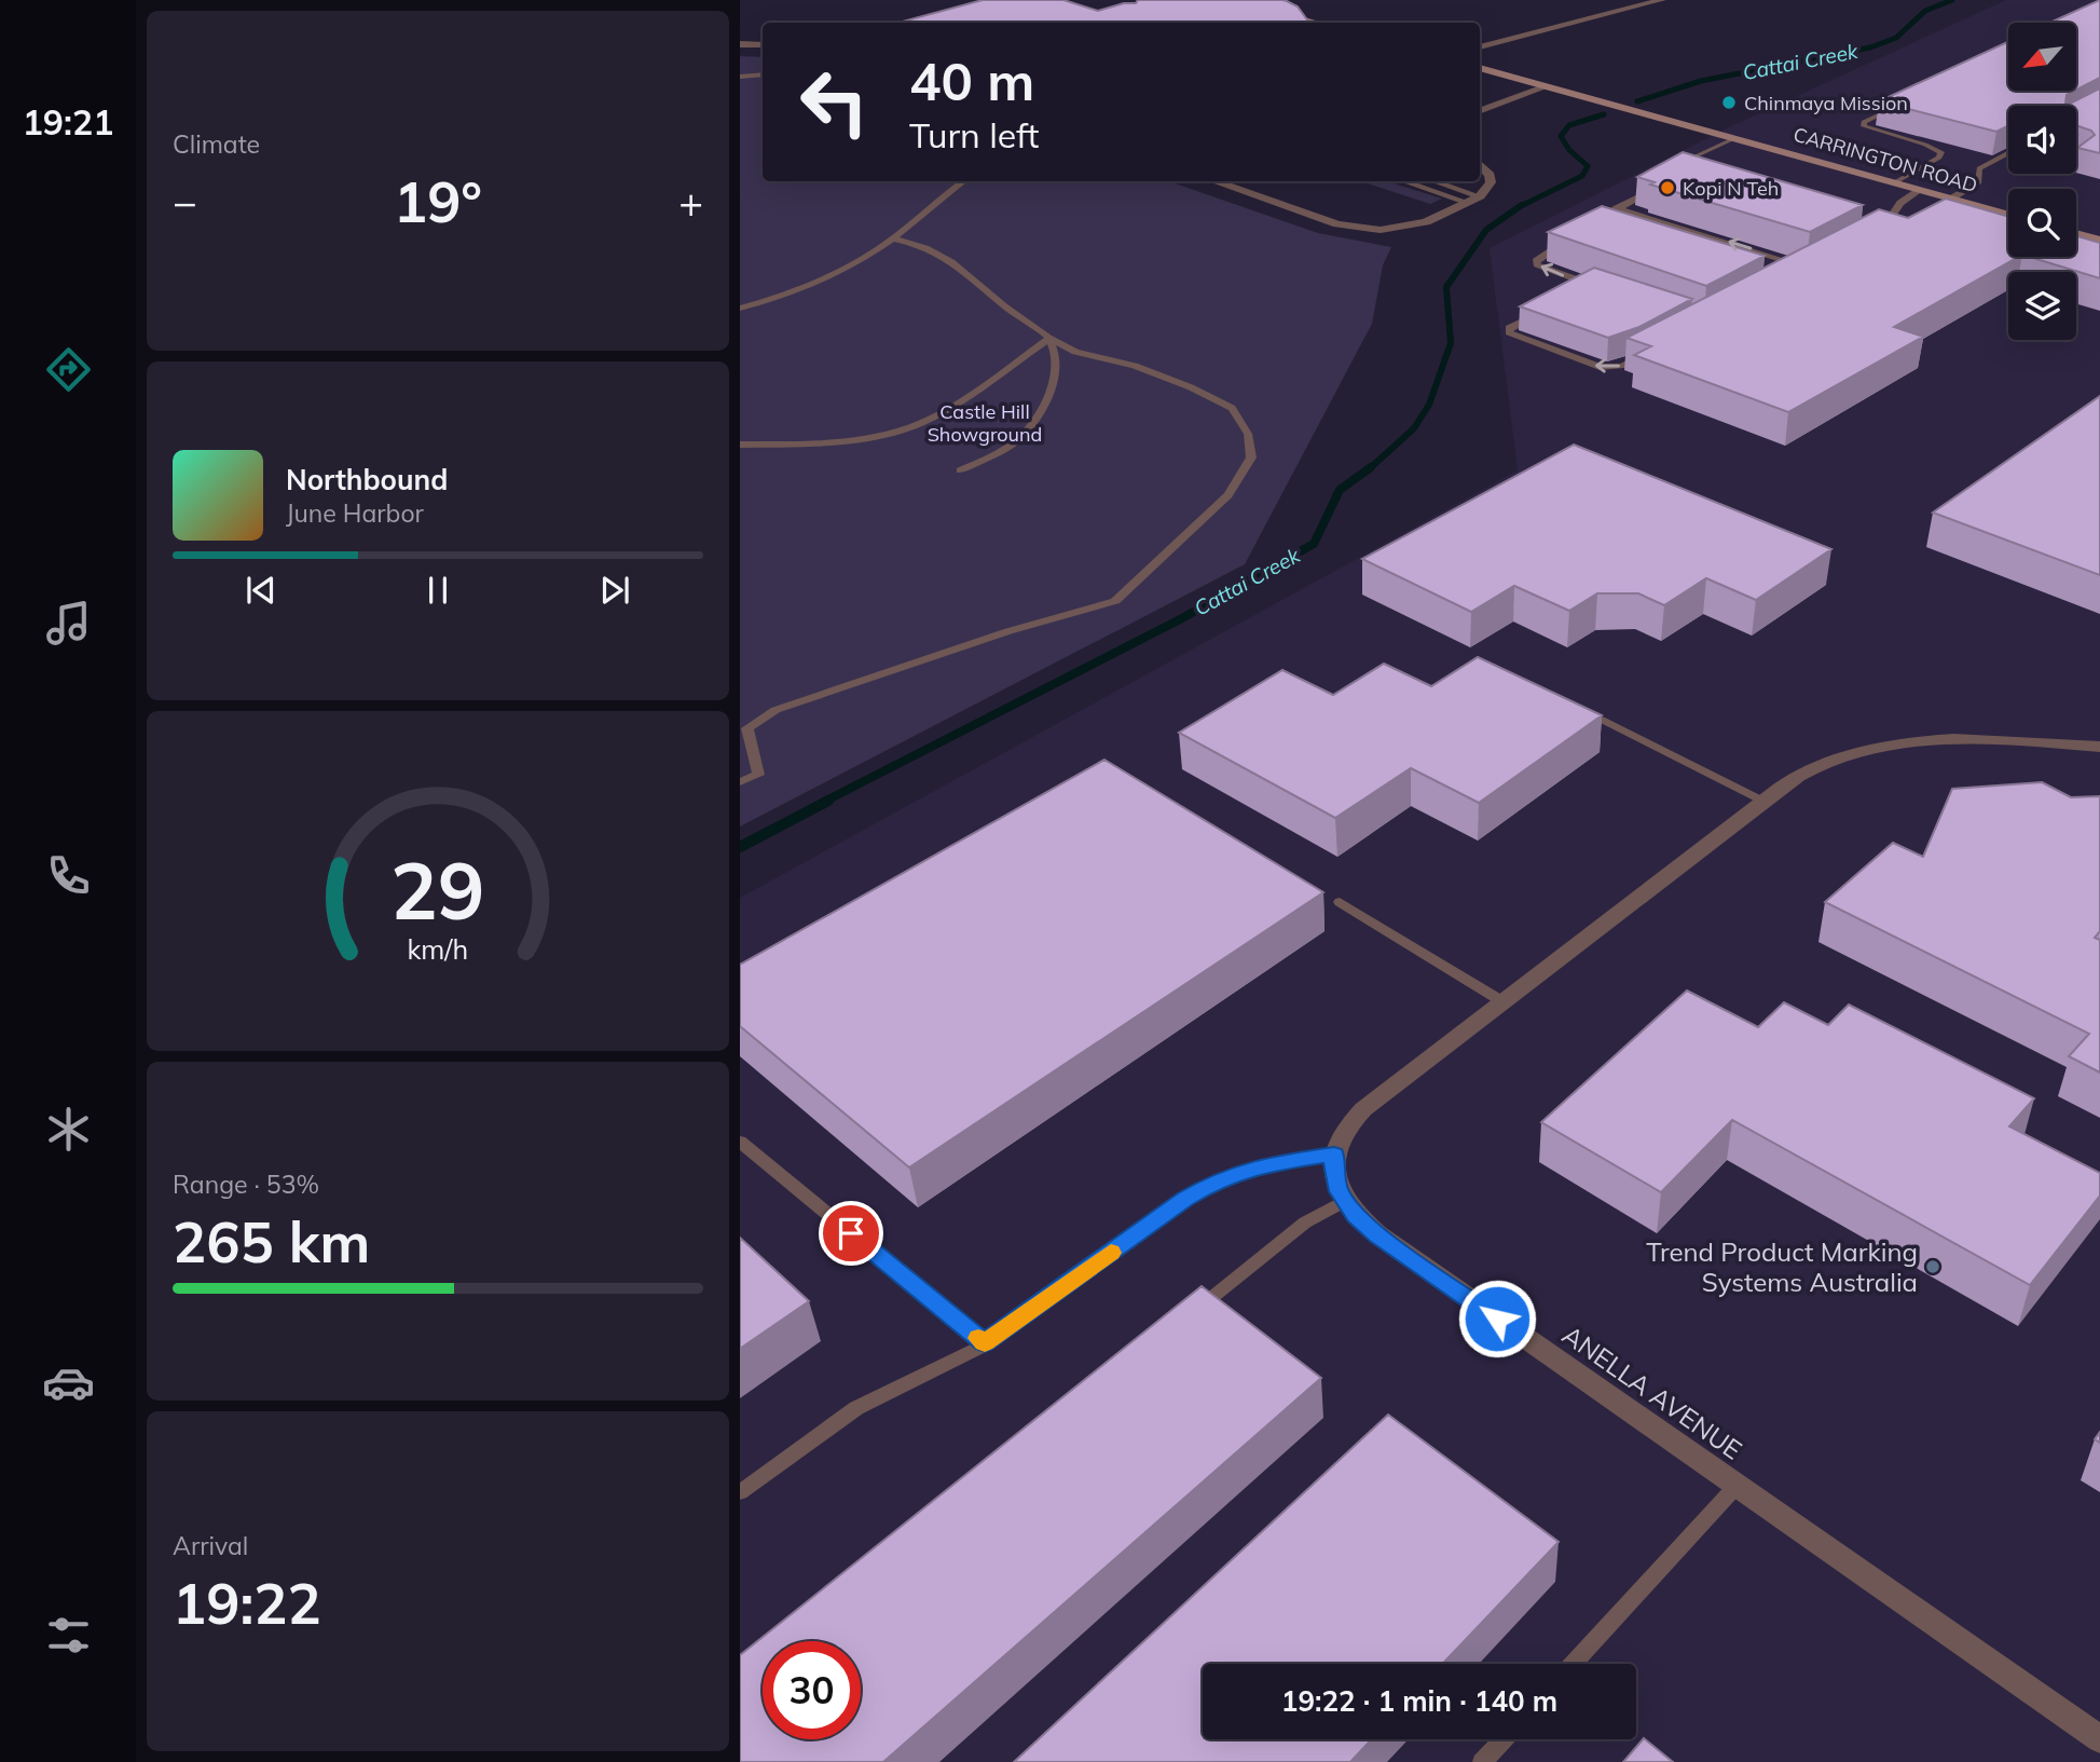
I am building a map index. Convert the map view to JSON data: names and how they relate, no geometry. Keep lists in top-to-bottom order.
{
  "streets": {
    "main road": ["CARRINGTON ROAD"],
    "street": ["ANELLA AVENUE"]
  },
  "water": ["Cattai Creek"],
  "parks": ["Castle Hill Showground"],
  "places": ["Chinmaya Mission", "Kopi N Teh", "Trend Product Marking Systems Australia"],
  "north": "bottom left",
  "page": {
    "tabs": "19:21",
    "tile": [
      "Climate",
      ["Range · 53%", "265 km"],
      ["Arrival", "19:22"]
    ],
    "turn": ["40 m", "Turn left"],
    "heat": ["−", "19°", "+"],
    "song": ["Northbound", "June Harbor"],
    "limit": "30",
    "trip": "19:22 · 1 min · 140 m",
    "gauge": ["29", "km/h"]
  }
}
